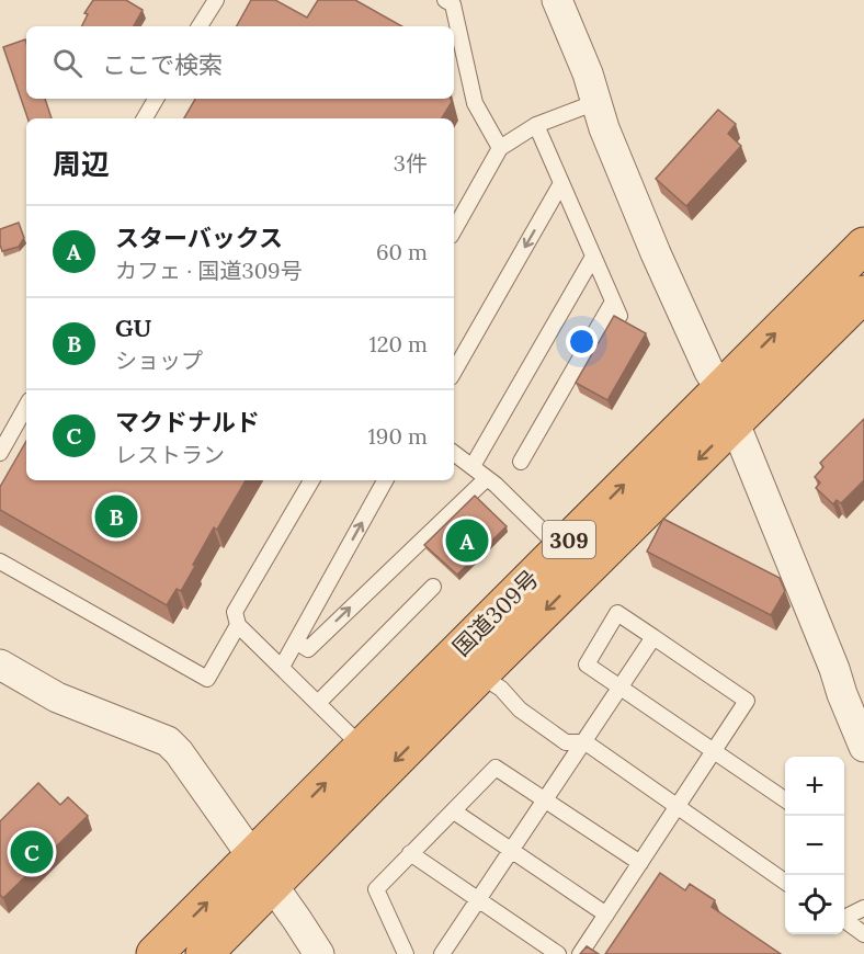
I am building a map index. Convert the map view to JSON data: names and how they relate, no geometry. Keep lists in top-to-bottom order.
{
  "streets": {
    "highway": ["309", "国道309号"]
  },
  "page": {
    "search": "ここで検索",
    "heading": ["周辺", "3件"],
    "list": [
      {
        "mark": "A",
        "name": "スターバックス",
        "note": "カフェ · 国道309号",
        "value": "60 m"
      },
      {
        "mark": "B",
        "name": "GU",
        "note": "ショップ",
        "value": "120 m"
      },
      {
        "mark": "C",
        "name": "マクドナルド",
        "note": "レストラン",
        "value": "190 m"
      }
    ],
    "pins": ["B", "A", "C"],
    "map_buttons": ["+", "−"]
  }
}
